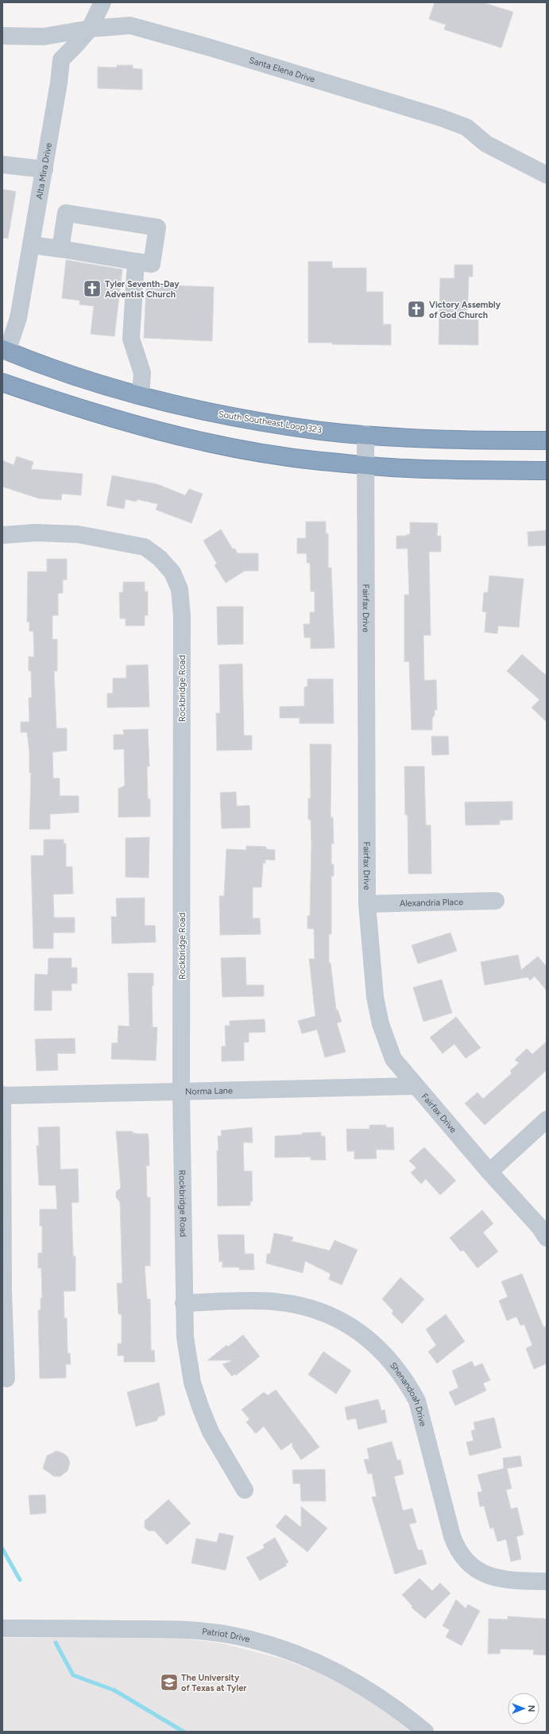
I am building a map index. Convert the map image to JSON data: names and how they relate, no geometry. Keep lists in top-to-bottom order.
{
  "streets": {
    "highway": ["South Southeast Loop 323"],
    "street": [
      "Santa Elena Drive",
      "Alta Mira Drive",
      "Fairfax Drive",
      "Rockbridge Road",
      "Alexandria Place",
      "Norma Lane",
      "Shenandoah Drive",
      "Patriot Drive"
    ]
  },
  "crossings": [
    ["Santa Elena Drive", "Alta Mira Drive"],
    ["Alta Mira Drive", "South Southeast Loop 323"],
    ["South Southeast Loop 323", "Fairfax Drive"],
    ["Fairfax Drive", "Alexandria Place"],
    ["Fairfax Drive", "Norma Lane"],
    ["Rockbridge Road", "Norma Lane"],
    ["Rockbridge Road", "Shenandoah Drive"]
  ],
  "places": {
    "church": ["Tyler Seventh-Day Adventist Church", "Victory Assembly of God Church"],
    "school or university": ["The University of Texas at Tyler"]
  },
  "north": "right"
}
